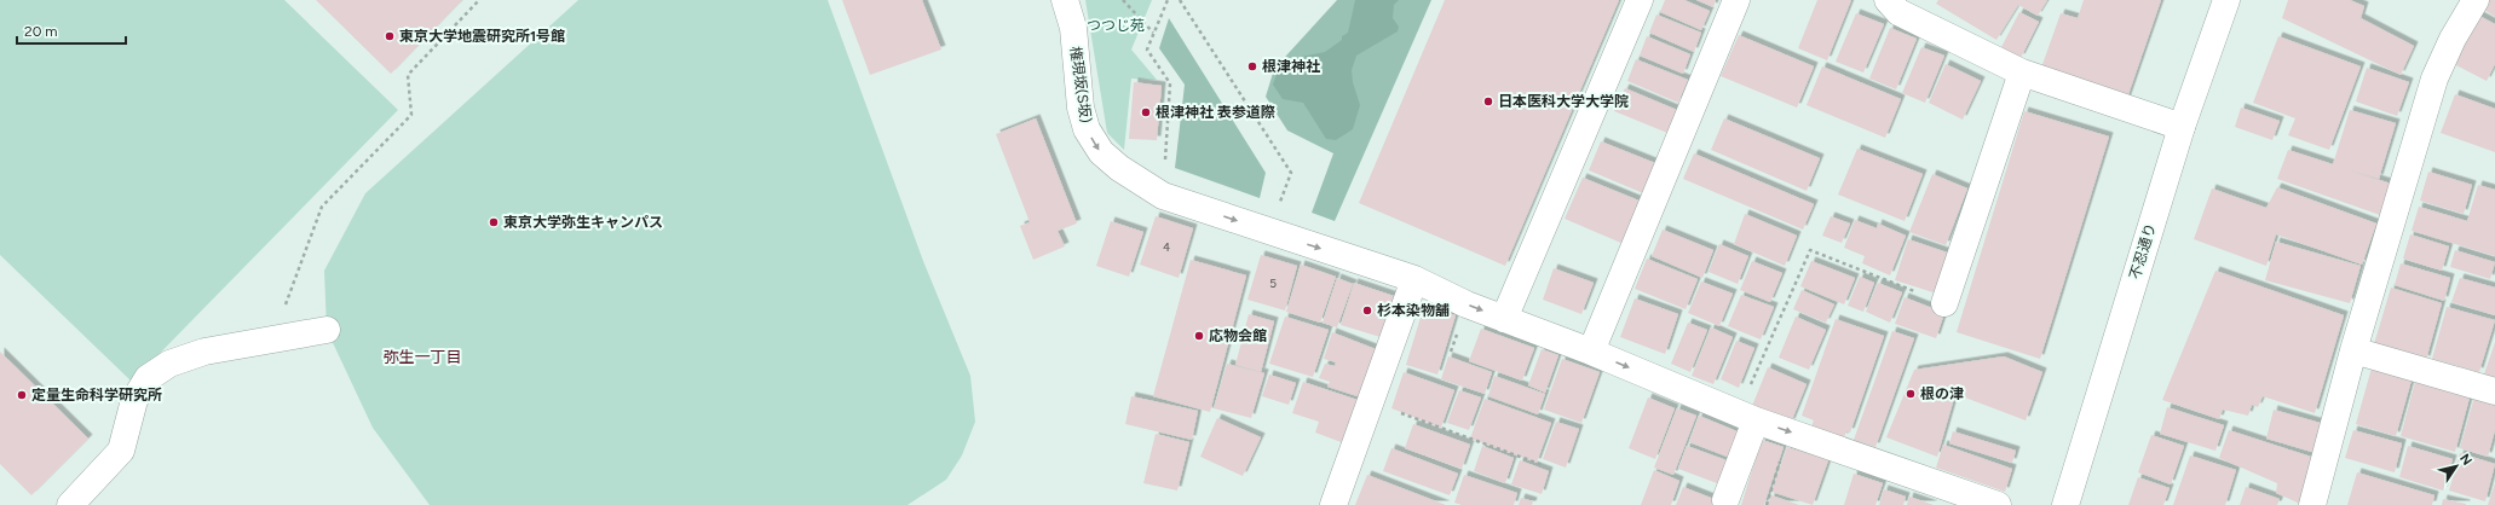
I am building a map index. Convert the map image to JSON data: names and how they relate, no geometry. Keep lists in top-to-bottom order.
{
  "streets": {
    "street": ["権現坂(S坂)", "不忍通り"]
  },
  "one_way": ["権現坂(S坂)"],
  "districts": ["弥生一丁目"],
  "parks": ["つつじ苑"],
  "places": [
    "東京大学地震研究所1号館",
    "根津神社",
    "日本医科大学大学院",
    "根津神社 表参道際",
    "東京大学弥生キャンパス",
    "杉本染物舗",
    "応物会館",
    "根の津",
    "定量生命科学研究所"
  ],
  "house_numbers": ["4", "5"],
  "scale_bar": "20 m",
  "north": "top right"
}
